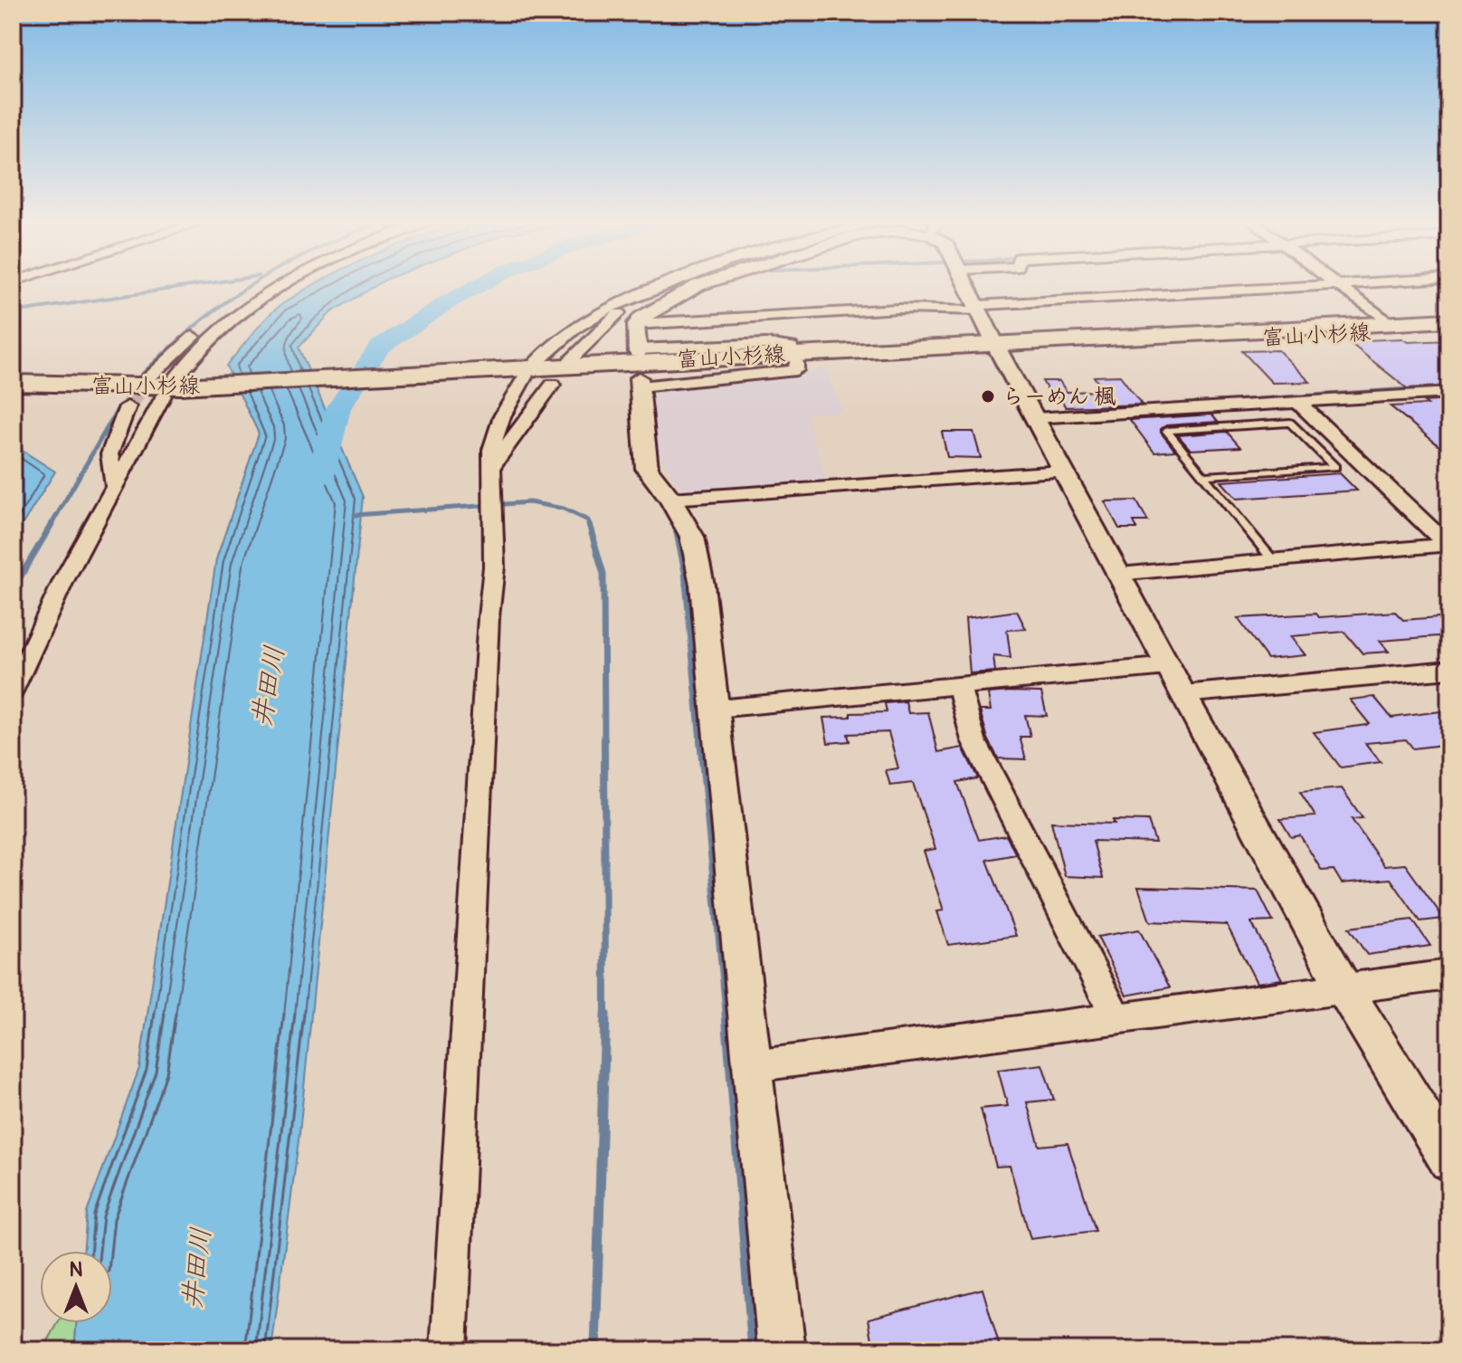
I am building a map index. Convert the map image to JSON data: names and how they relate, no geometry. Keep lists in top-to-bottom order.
{
  "streets": {
    "main road": ["富山小杉線"]
  },
  "water": ["井田川"],
  "places": ["らーめん 楓"],
  "north": "top"
}
